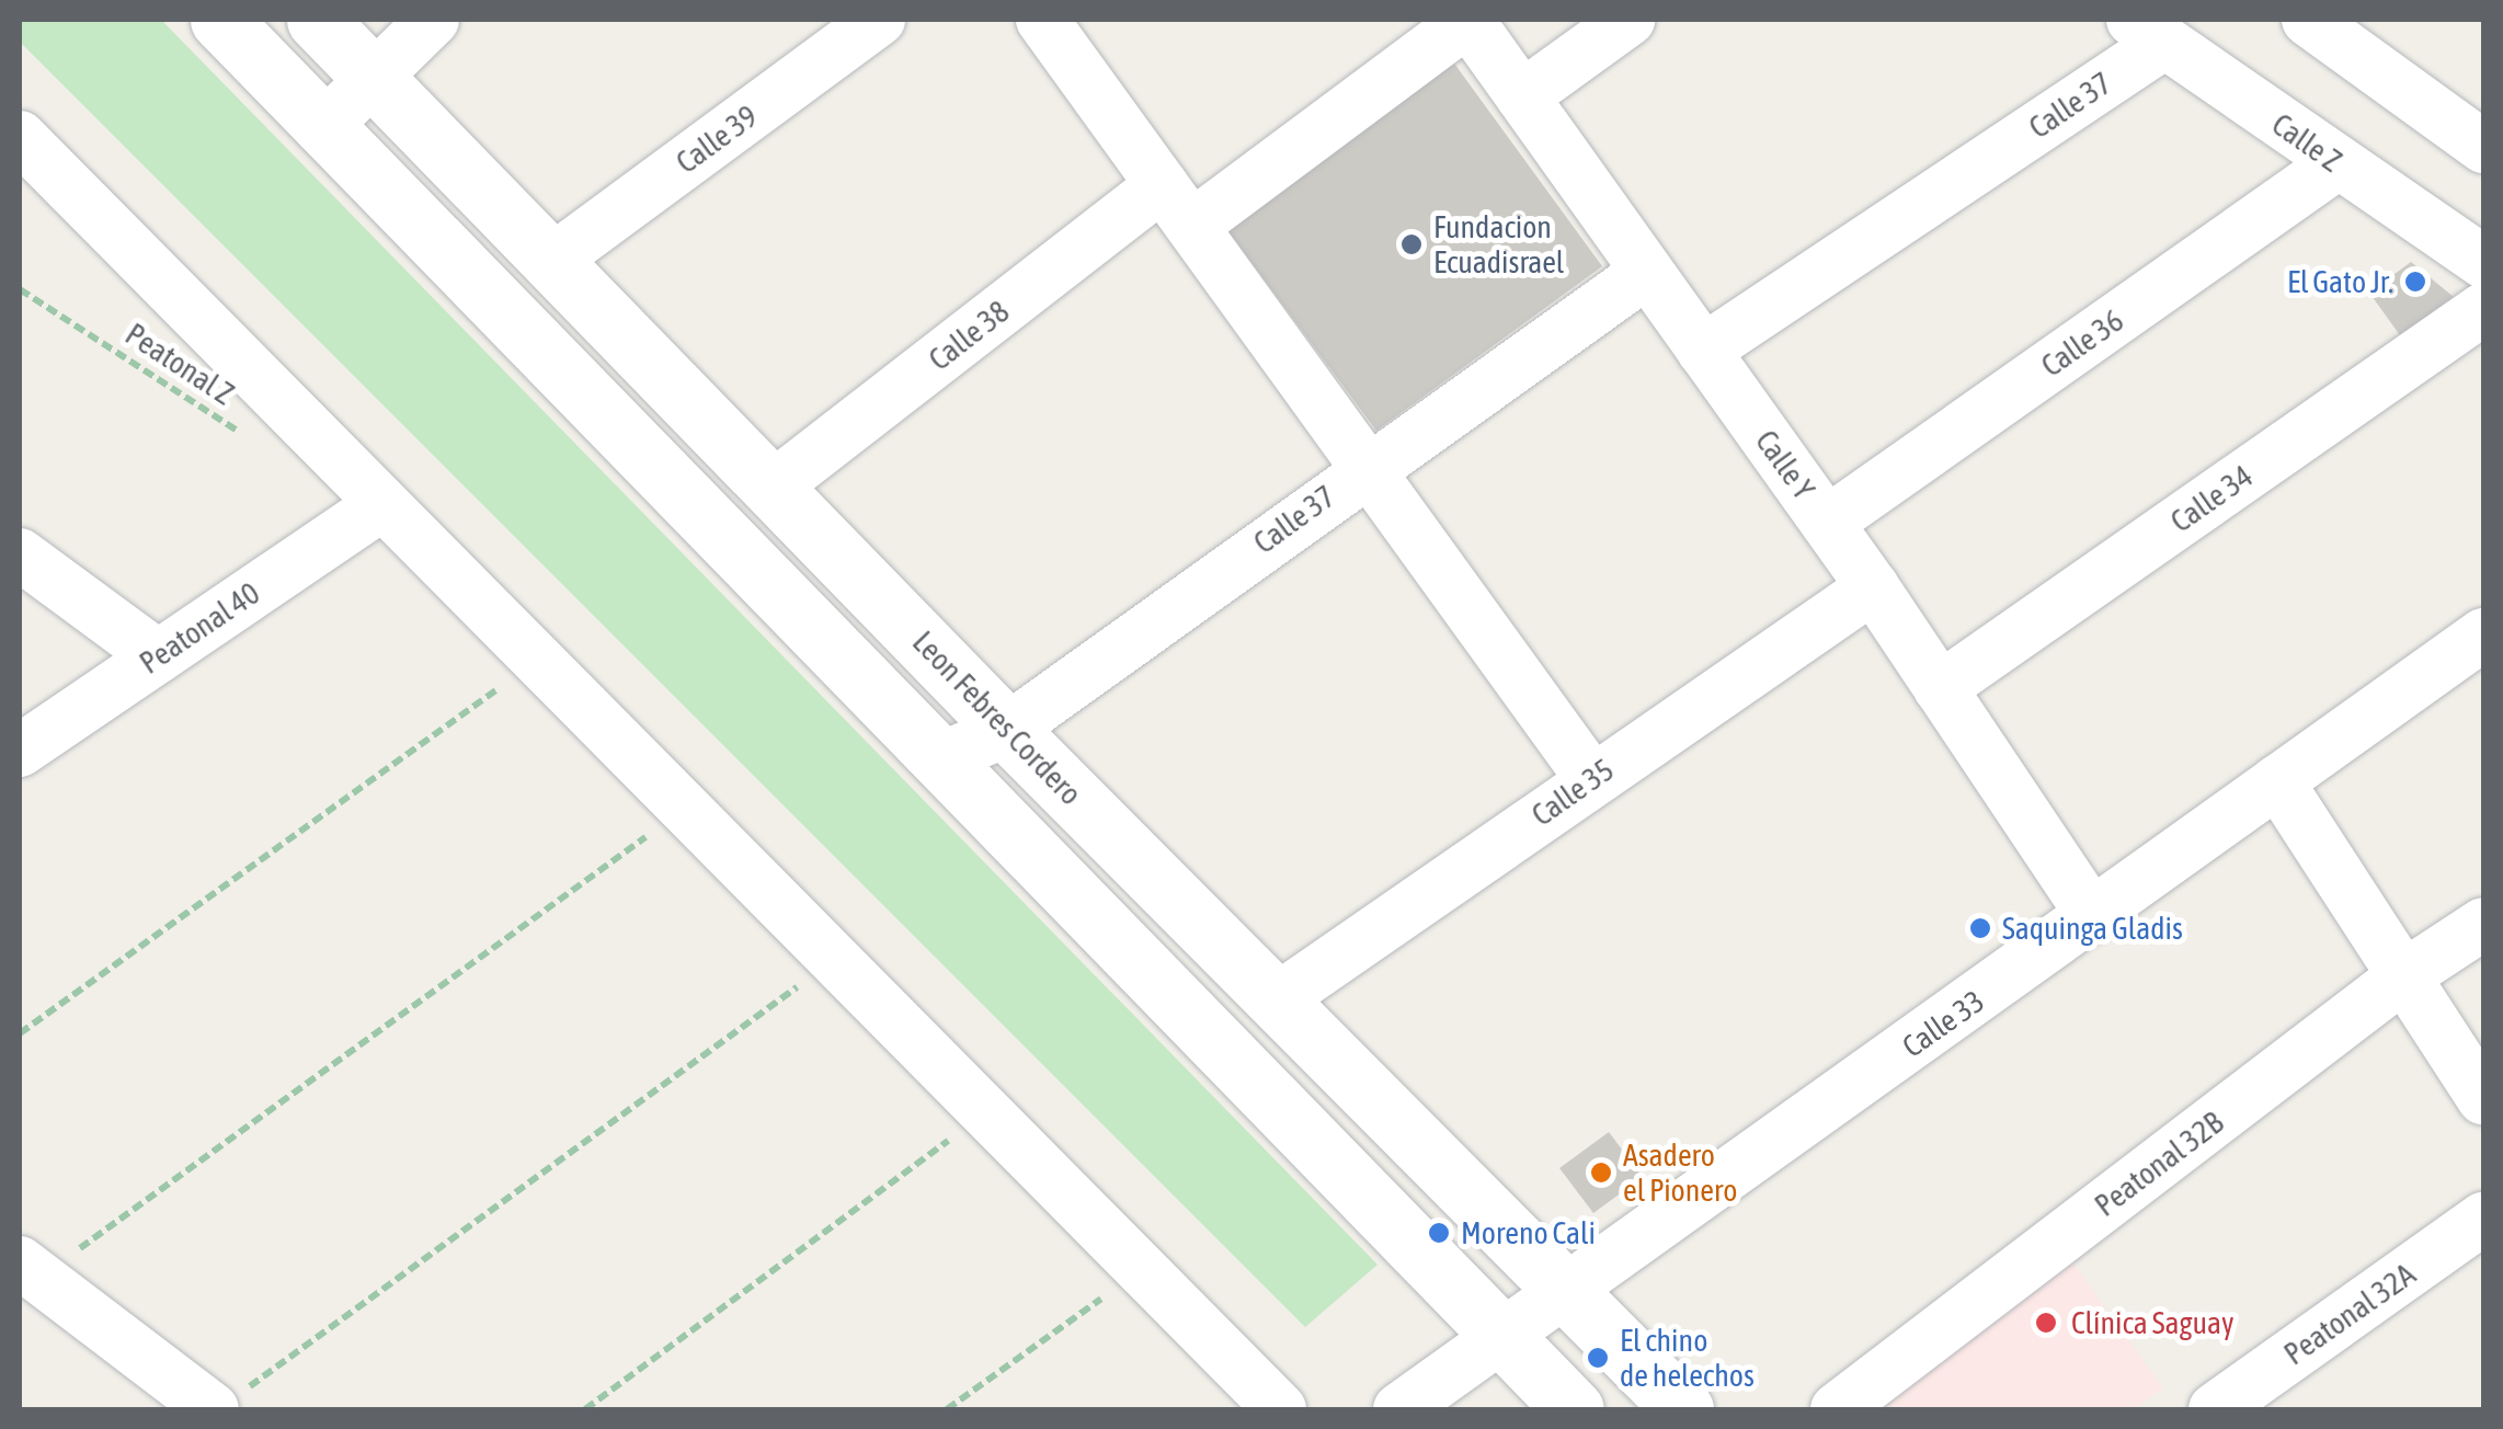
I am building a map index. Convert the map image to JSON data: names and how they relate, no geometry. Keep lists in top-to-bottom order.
{
  "streets": {
    "street": [
      "Calle 37",
      "Calle 39",
      "Calle Z",
      "Calle 38",
      "Calle 36",
      "Calle Y",
      "Calle 34",
      "Peatonal 40",
      "Leon Febres Cordero",
      "Calle 35",
      "Calle 33",
      "Peatonal 32B",
      "Peatonal 32A"
    ],
    "path": ["Peatonal Z"]
  },
  "crossings": [
    ["Calle 37", "Calle Z"],
    ["Calle 37", "Calle Y"],
    ["Calle 37", "Leon Febres Cordero"],
    ["Calle 39", "Leon Febres Cordero"],
    ["Calle Z", "Calle 36"],
    ["Calle 38", "Calle Y"],
    ["Calle 38", "Leon Febres Cordero"],
    ["Calle 36", "Calle Y"],
    ["Calle Y", "Calle 34"],
    ["Calle Y", "Calle 35"],
    ["Calle Y", "Calle 33"],
    ["Leon Febres Cordero", "Calle 35"],
    ["Leon Febres Cordero", "Calle 33"]
  ],
  "places": [
    "Fundacion Ecuadisrael",
    "El Gato Jr.",
    "Saquinga Gladis",
    "Asadero el Pionero",
    "Moreno Cali",
    "Clínica Saguay",
    "El chino de helechos"
  ]
}
